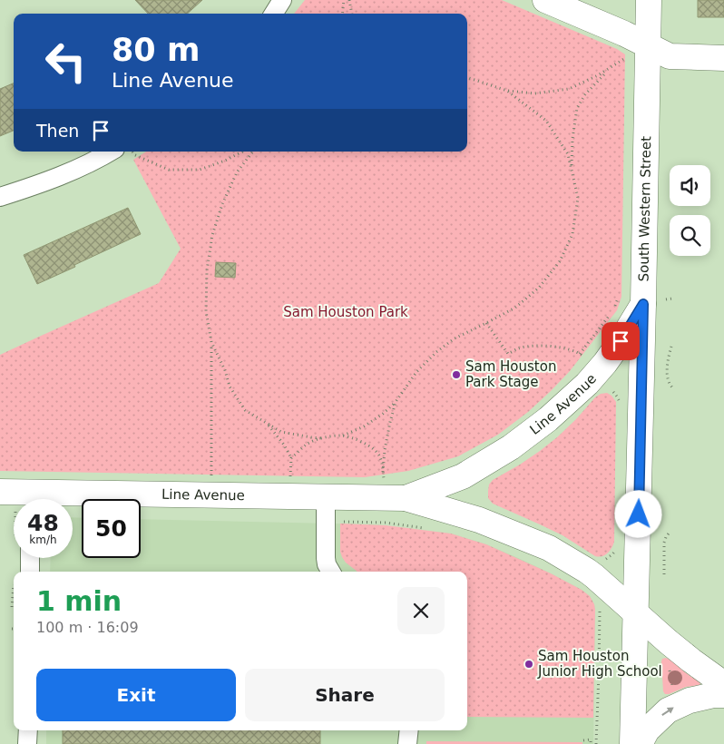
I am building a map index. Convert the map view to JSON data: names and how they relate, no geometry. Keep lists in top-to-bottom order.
{
  "streets": {
    "main road": ["South Western Street", "Line Avenue"]
  },
  "crossings": [
    ["South Western Street", "Line Avenue"]
  ],
  "parks": ["Sam Houston Park"],
  "places": ["Sam Houston Park Stage", "Sam Houston Junior High School"],
  "page": {
    "turn": ["80 m", "Line Avenue"],
    "then": "Then",
    "speed": "48 km/h",
    "limit": "50",
    "heading": ["1 min", "100 m · 16:09"],
    "buttons": ["Exit", "Share"]
  }
}
